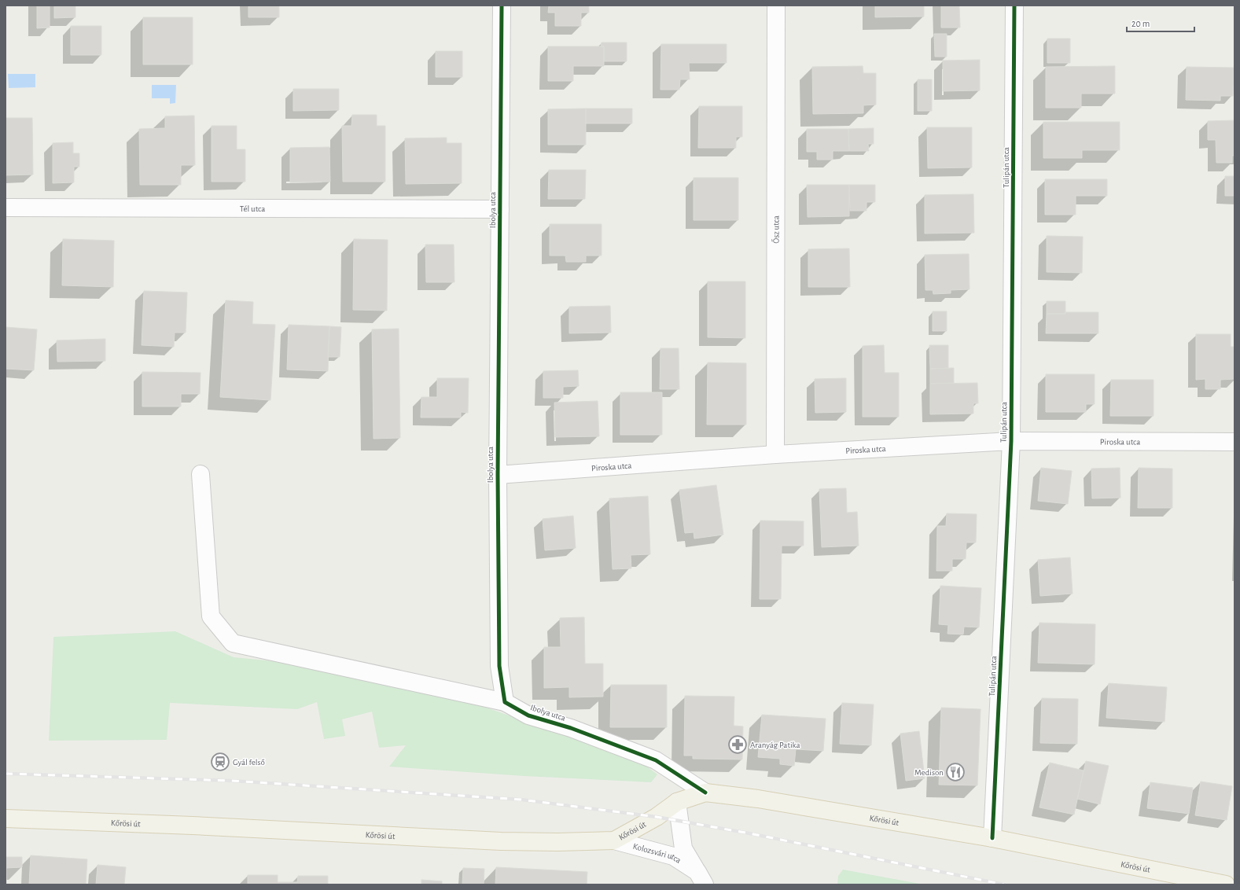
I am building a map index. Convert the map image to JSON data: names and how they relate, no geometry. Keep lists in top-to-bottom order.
{
  "streets": {
    "main road": ["Kőrösi út"],
    "street": [
      "Tulipán utca",
      "Tél utca",
      "Ibolya utca",
      "Ősz utca",
      "Piroska utca",
      "Kolozsvári utca"
    ]
  },
  "crossings": [
    ["Tulipán utca", "Piroska utca"],
    ["Tulipán utca", "Kőrösi út"],
    ["Tél utca", "Ibolya utca"],
    ["Ibolya utca", "Piroska utca"],
    ["Ibolya utca", "Kőrösi út"],
    ["Ősz utca", "Piroska utca"],
    ["Kőrösi út", "Kolozsvári utca"]
  ],
  "places": {
    "pharmacy": ["Aranyág Patika"],
    "station": ["Gyál felső"],
    "restaurant": ["Medison"]
  },
  "scale_bar": "20 m"
}
